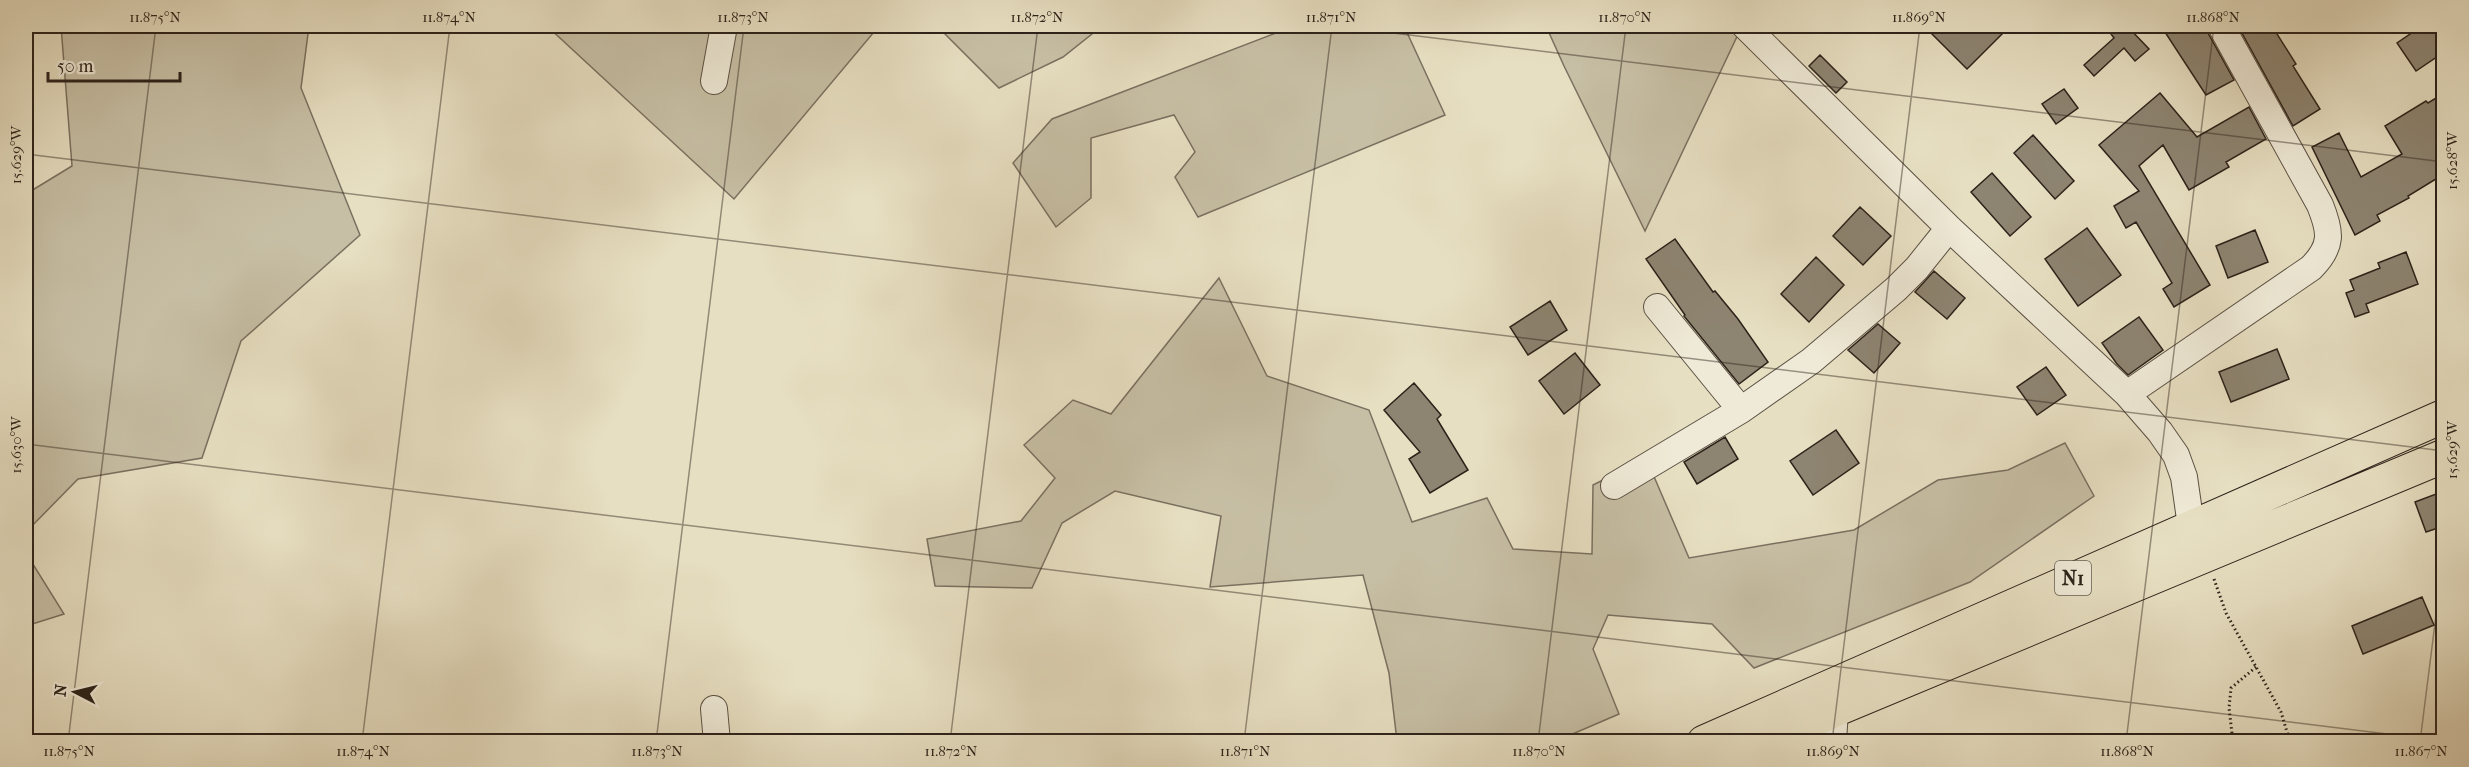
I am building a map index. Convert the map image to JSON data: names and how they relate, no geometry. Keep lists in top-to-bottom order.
{
  "streets": {
    "main road": ["N1"]
  },
  "scale_bar": "50 m",
  "north": "left",
  "coordinates": [
    "11.875°N",
    "11.874°N",
    "11.873°N",
    "11.872°N",
    "11.871°N",
    "11.870°N",
    "11.869°N",
    "11.868°N",
    "15.629°W",
    "15.628°W",
    "15.630°W",
    "11.867°N"
  ]
}
